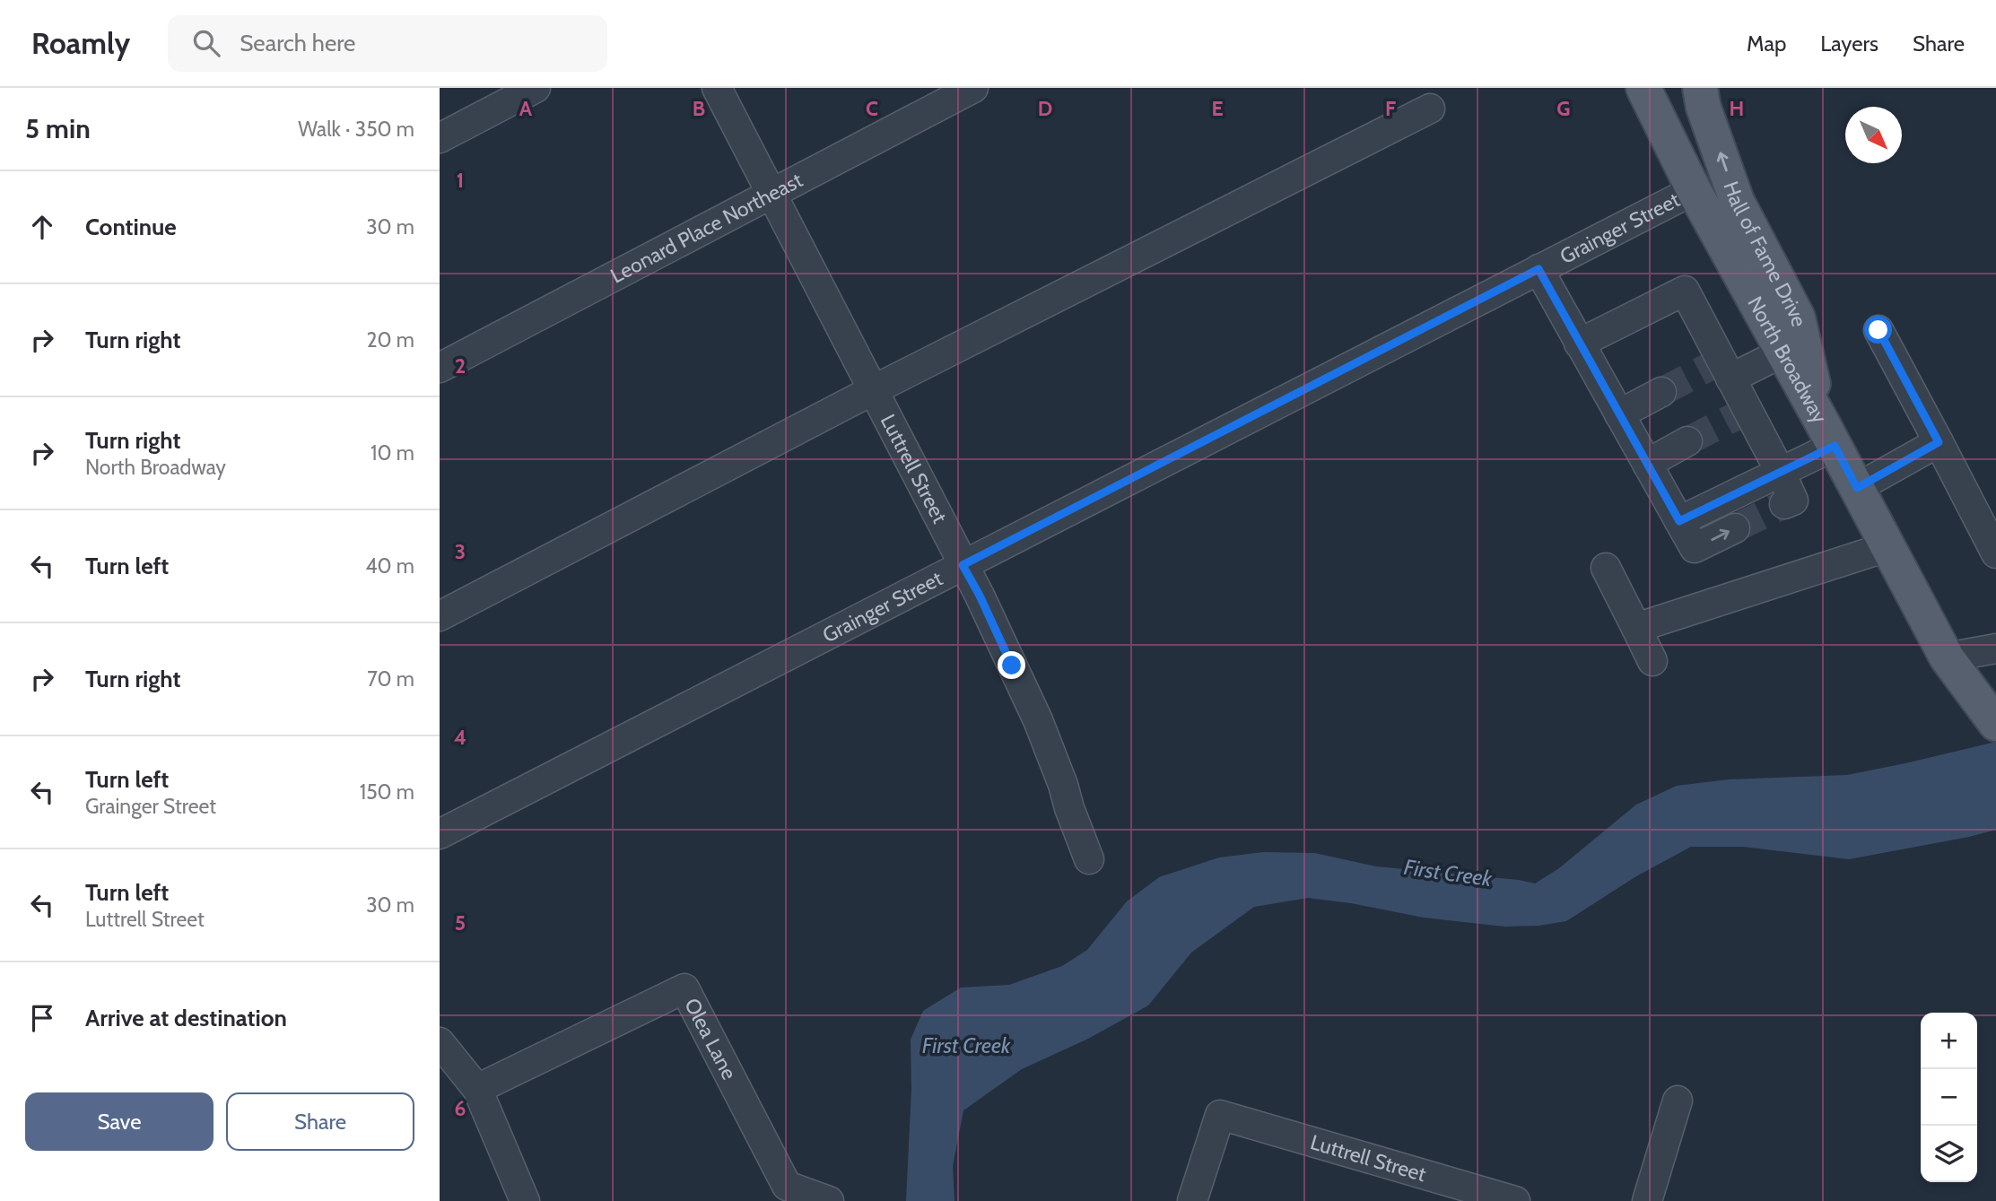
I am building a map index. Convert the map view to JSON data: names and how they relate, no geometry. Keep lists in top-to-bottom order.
{
  "streets": {
    "main road": ["Hall of Fame Drive", "North Broadway"],
    "street": [
      "Leonard Place Northeast",
      "Grainger Street",
      "Luttrell Street",
      "Olea Lane"
    ]
  },
  "crossings": [
    ["Leonard Place Northeast", "Luttrell Street"],
    ["Grainger Street", "North Broadway"],
    ["Grainger Street", "Luttrell Street"],
    ["Hall of Fame Drive", "North Broadway"]
  ],
  "one_way": ["Hall of Fame Drive"],
  "water": ["First Creek"],
  "north": "bottom right",
  "page": {
    "header": "Roamly",
    "search": "Search here",
    "nav": ["Map", "Layers", "Share"],
    "heading": ["5 min", "Walk · 350 m"],
    "list": [
      ["Continue", "30 m"],
      ["Turn right", "20 m"],
      ["Turn right", "North Broadway", "10 m"],
      ["Turn left", "40 m"],
      ["Turn right", "70 m"],
      ["Turn left", "Grainger Street", "150 m"],
      ["Turn left", "Luttrell Street", "30 m"],
      "Arrive at destination"
    ],
    "map_buttons": ["+", "−"],
    "buttons": ["Save", "Share"]
  },
  "grid": {
    "columns": [
      "A",
      "B",
      "C",
      "D",
      "E",
      "F",
      "G",
      "H"
    ],
    "rows": [
      "1",
      "2",
      "3",
      "4",
      "5",
      "6"
    ]
  }
}
